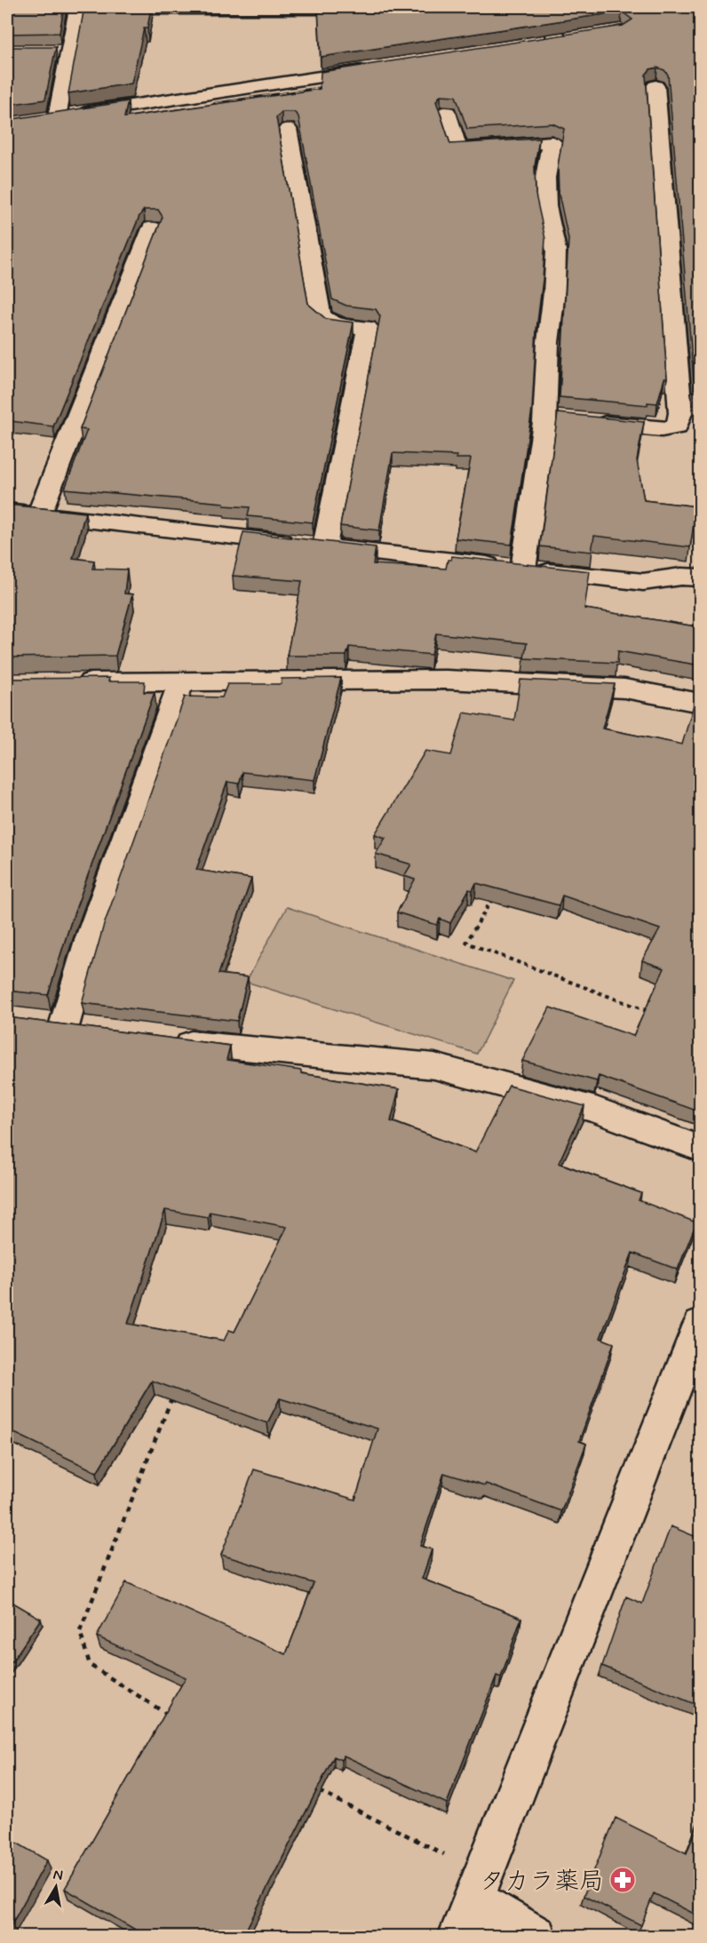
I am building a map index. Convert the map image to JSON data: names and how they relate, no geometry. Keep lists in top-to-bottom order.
{
  "places": {
    "pharmacy": ["タカラ薬局"]
  },
  "north": "top"
}
